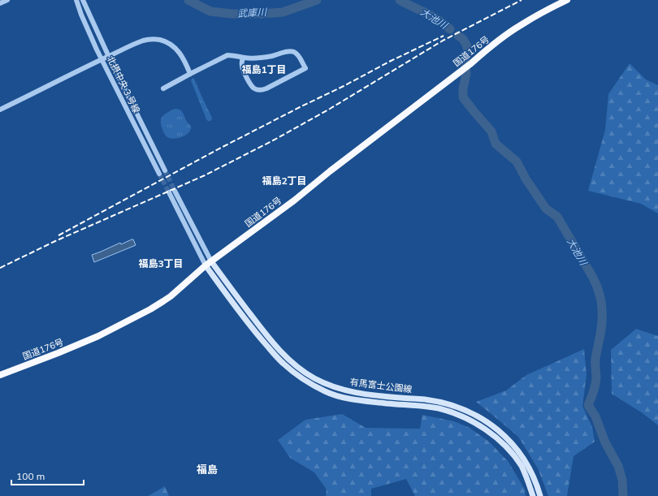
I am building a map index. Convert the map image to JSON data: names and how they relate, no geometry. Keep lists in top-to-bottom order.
{
  "streets": {
    "highway": ["国道176号"],
    "main road": ["有馬富士公園線"],
    "street": ["北摂中央３号線"]
  },
  "crossings": [
    ["国道176号", "有馬富士公園線"]
  ],
  "districts": [
    "福島1丁目",
    "福島2丁目",
    "福島3丁目",
    "福島"
  ],
  "water": ["武庫川", "大池川"],
  "scale_bar": "100 m"
}
